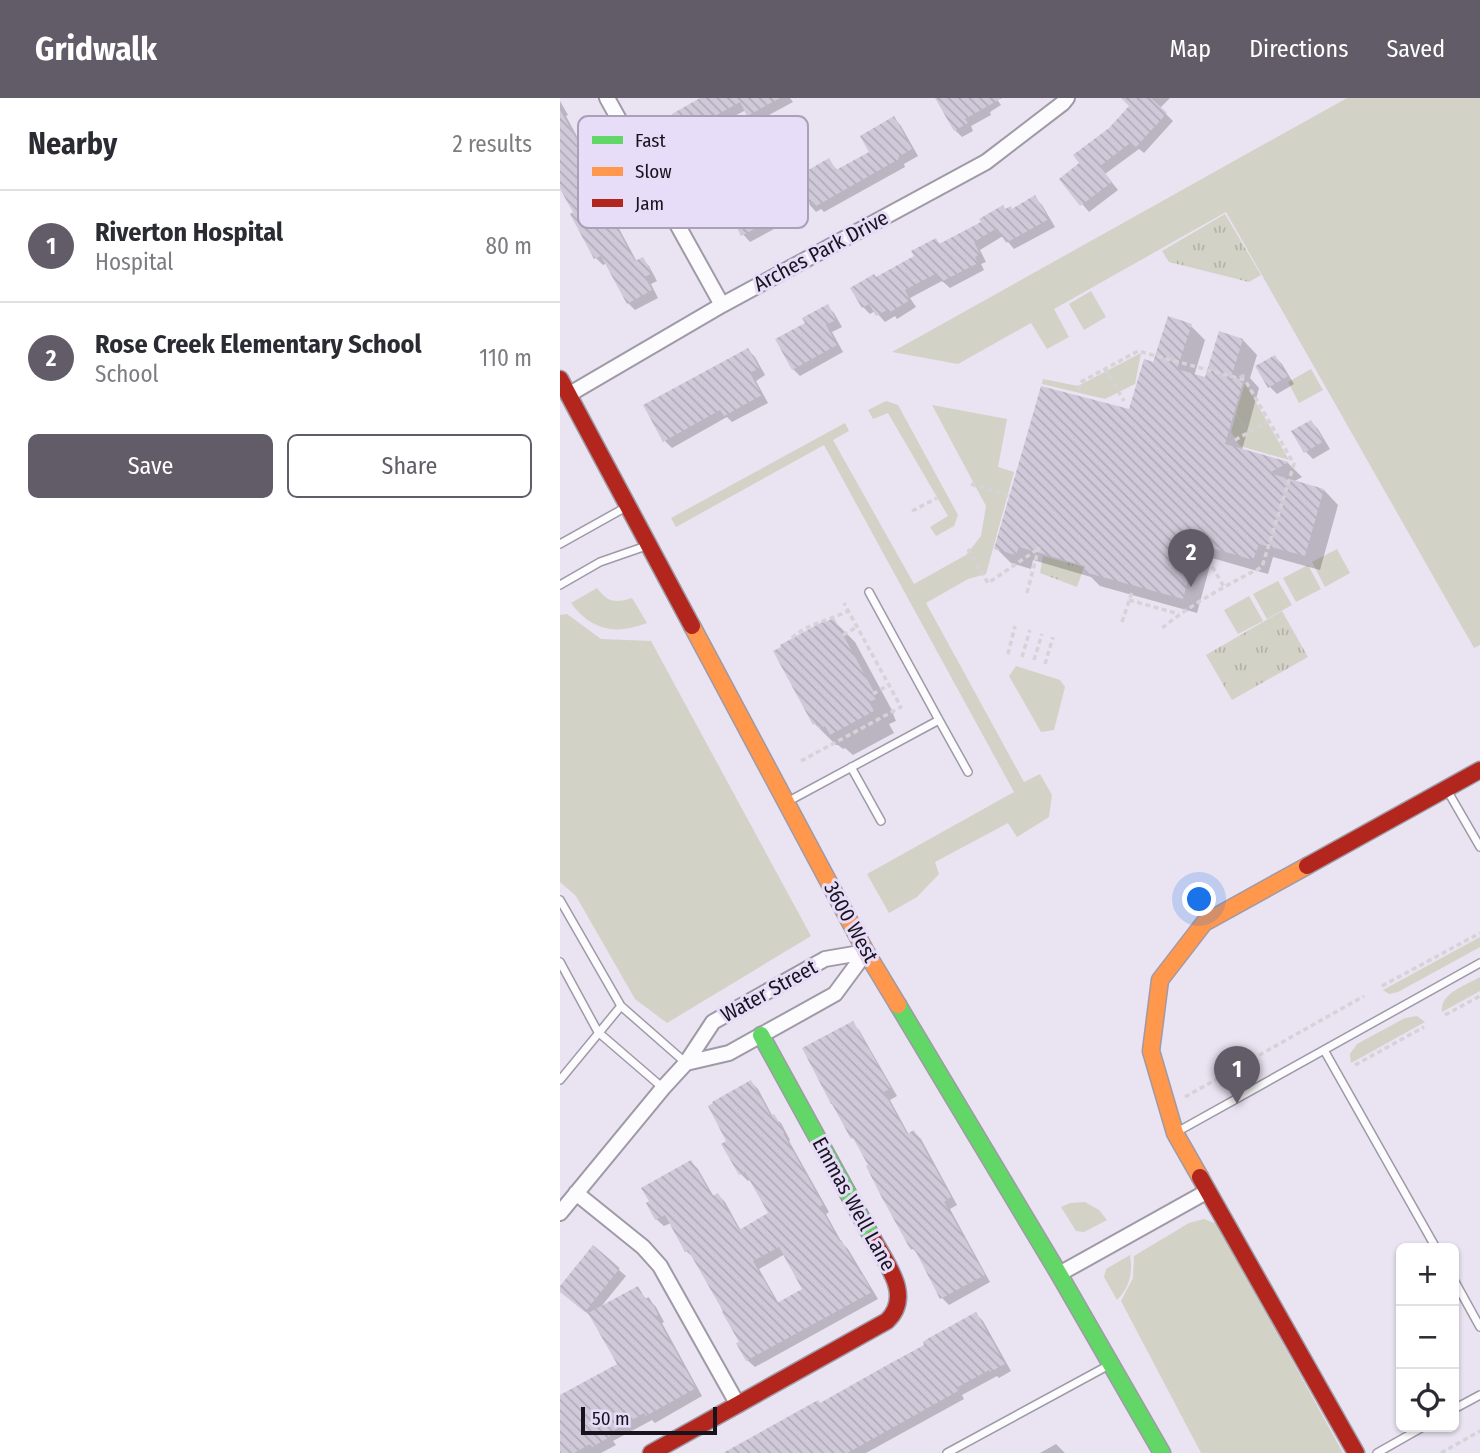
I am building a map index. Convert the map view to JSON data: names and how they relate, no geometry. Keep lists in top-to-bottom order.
{
  "streets": {
    "street": [
      "Arches Park Drive",
      "3600 West",
      "Water Street",
      "Emmas Well Lane"
    ]
  },
  "crossings": [
    ["Arches Park Drive", "3600 West"],
    ["3600 West", "Water Street"],
    ["Water Street", "Emmas Well Lane"]
  ],
  "legend": ["Fast", "Slow", "Jam"],
  "scale_bar": "50 m",
  "page": {
    "header": "Gridwalk",
    "nav": ["Map", "Directions", "Saved"],
    "heading": ["Nearby", "2 results"],
    "list": [
      {
        "mark": "1",
        "name": "Riverton Hospital",
        "note": "Hospital",
        "value": "80 m"
      },
      {
        "mark": "2",
        "name": "Rose Creek Elementary School",
        "note": "School",
        "value": "110 m"
      }
    ],
    "buttons": ["Save", "Share"],
    "pins": ["2", "1"],
    "map_buttons": ["+", "−"],
    "scale": "50 m"
  }
}
